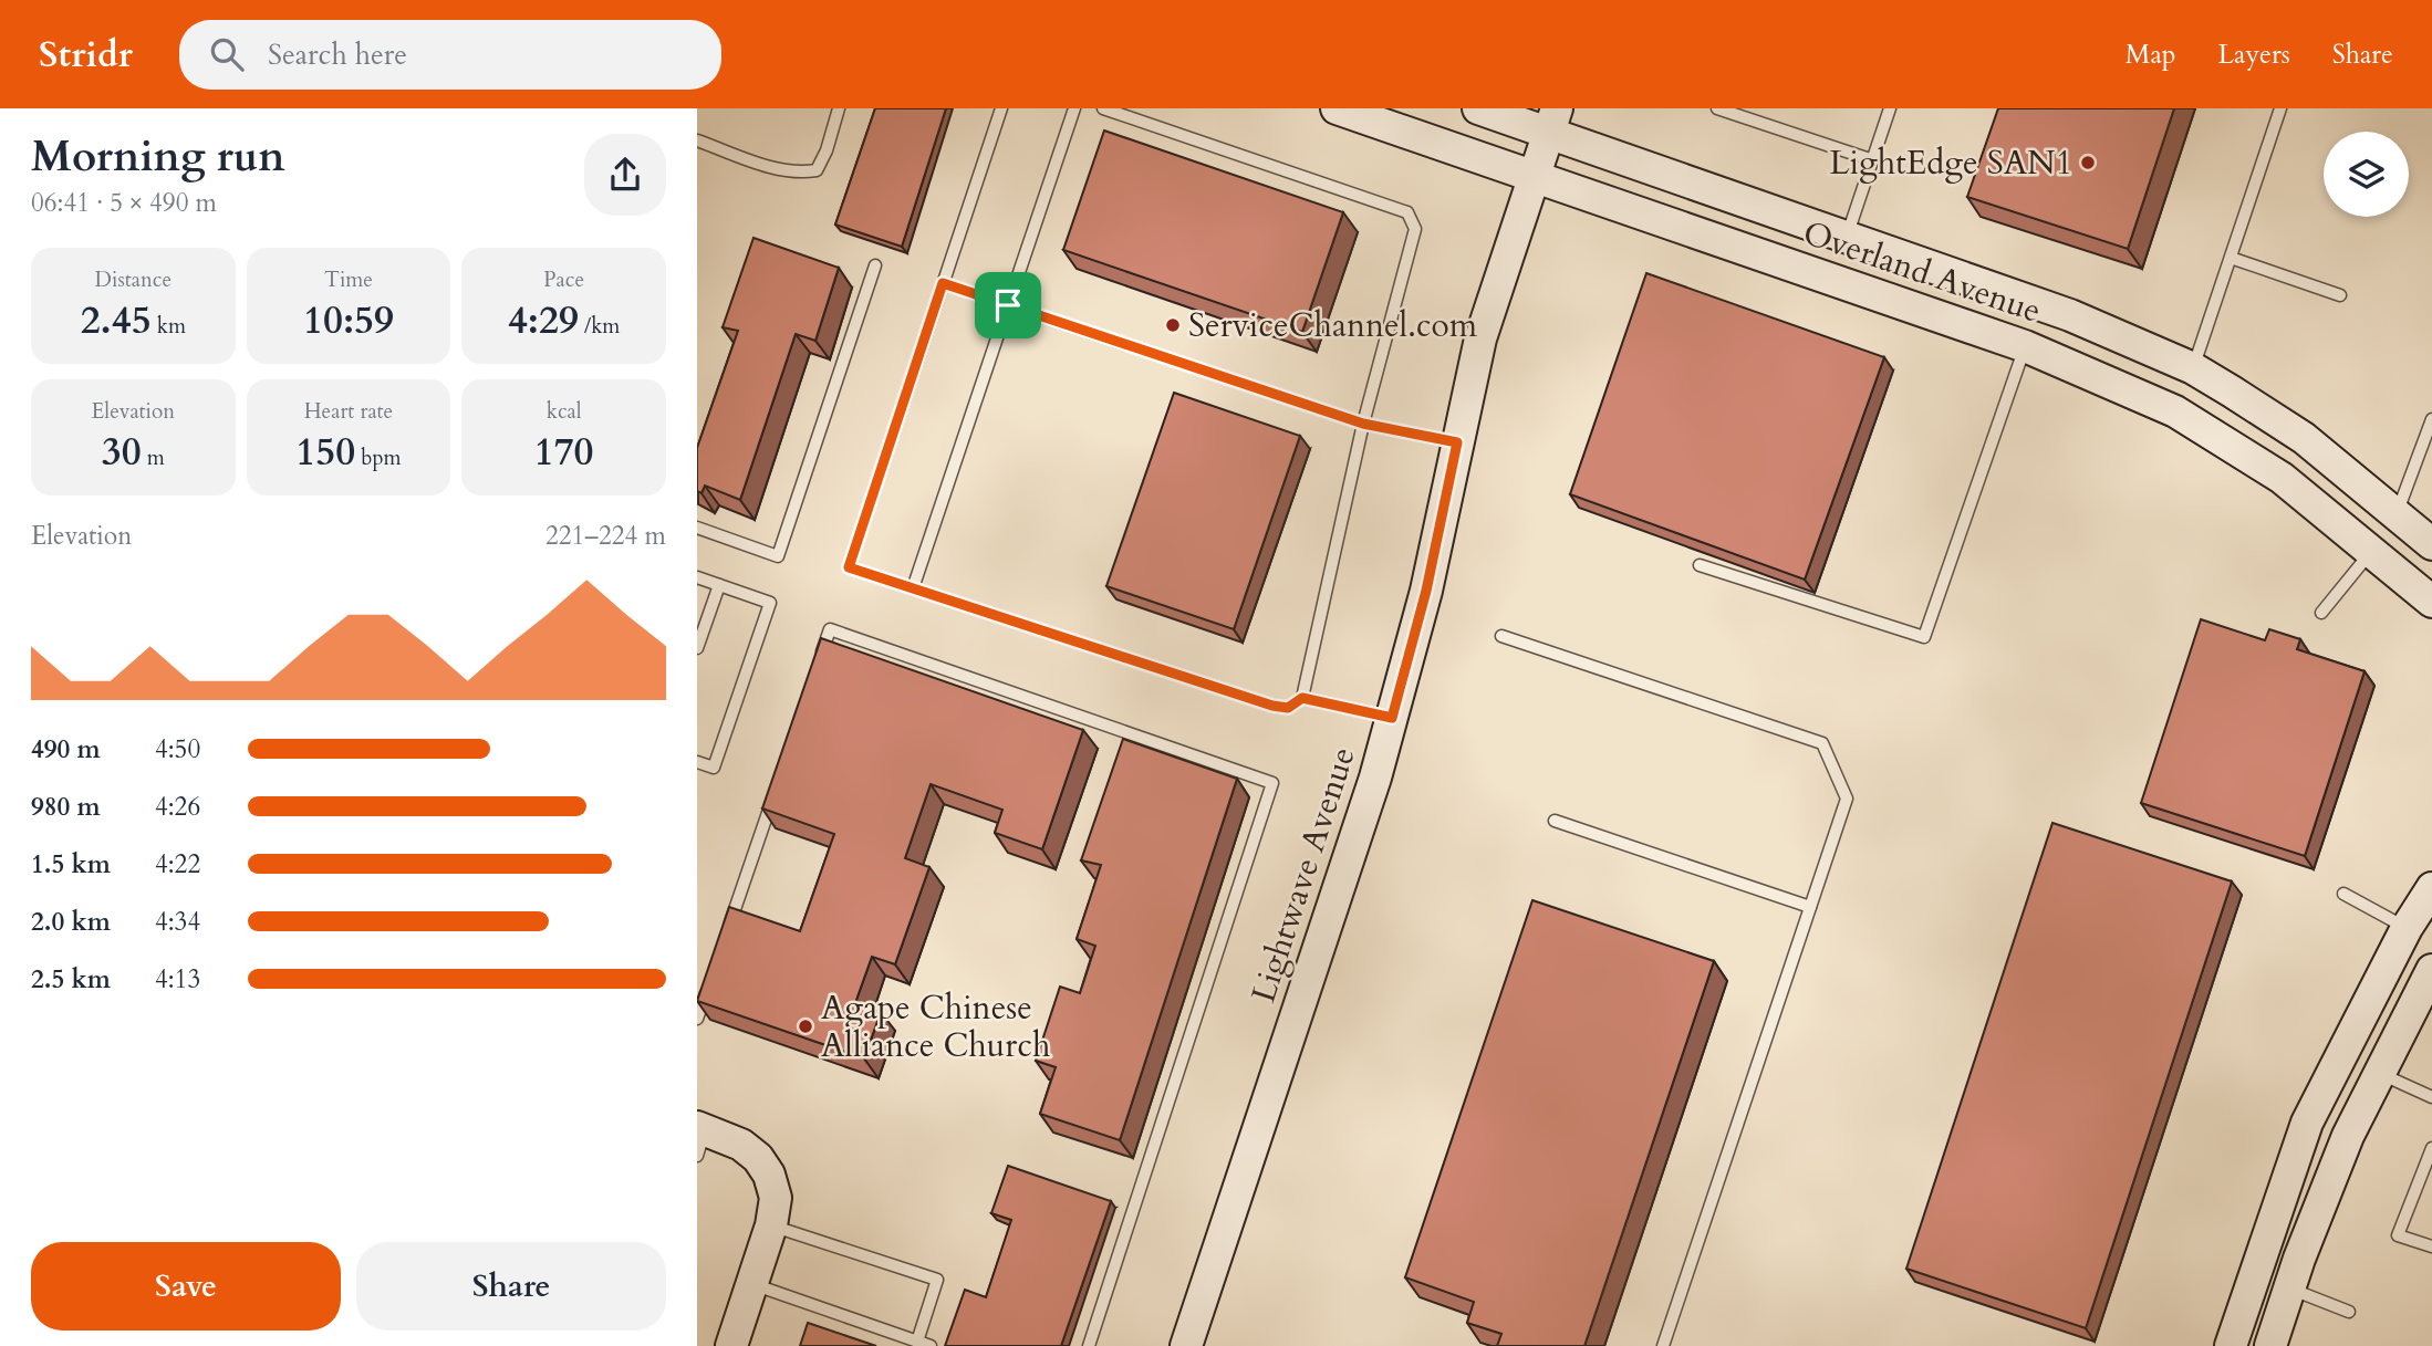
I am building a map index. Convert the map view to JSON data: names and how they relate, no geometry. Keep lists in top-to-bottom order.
{
  "streets": {
    "street": ["Overland Avenue", "Lightwave Avenue"]
  },
  "crossings": [
    ["Overland Avenue", "Lightwave Avenue"]
  ],
  "places": ["LightEdge SAN1", "ServiceChannel.com", "Agape Chinese Alliance Church"],
  "page": {
    "header": "Stridr",
    "search": "Search here",
    "nav": ["Map", "Layers", "Share"],
    "heading": ["Morning run", "06:41 · 5 × 490 m"],
    "stats": [
      ["Distance", "2.45 km"],
      ["Time", "10:59"],
      ["Pace", "4:29 /km"],
      ["Elevation", "30 m"],
      ["Heart rate", "150 bpm"],
      ["kcal", "170"]
    ],
    "chart": ["Elevation", "221–224 m"],
    "list": [
      {
        "name": "490 m",
        "note": "4:50"
      },
      {
        "name": "980 m",
        "note": "4:26"
      },
      {
        "name": "1.5 km",
        "note": "4:22"
      },
      {
        "name": "2.0 km",
        "note": "4:34"
      },
      {
        "name": "2.5 km",
        "note": "4:13"
      }
    ],
    "buttons": ["Save", "Share"]
  }
}
